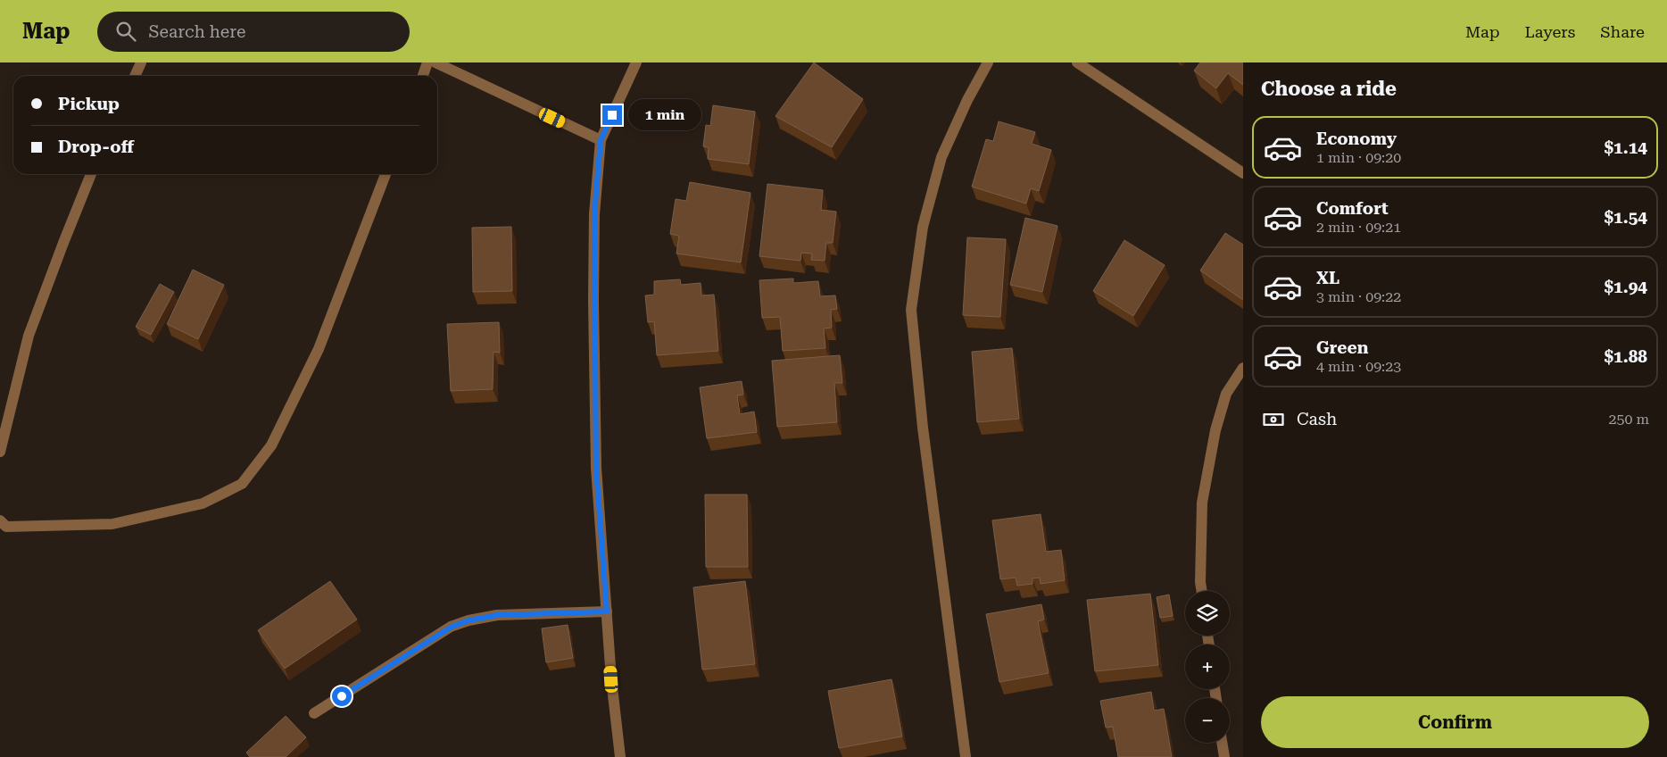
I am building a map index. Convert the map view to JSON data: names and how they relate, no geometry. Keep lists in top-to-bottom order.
{
  "page": {
    "header": "Map",
    "search": "Search here",
    "nav": ["Map", "Layers", "Share"],
    "heading": "Choose a ride",
    "banner": ["Pickup", "Drop-off"],
    "bubble": "1 min",
    "list": [
      {
        "name": "Economy",
        "note": "1 min · 09:20",
        "value": "$1.14"
      },
      {
        "name": "Comfort",
        "note": "2 min · 09:21",
        "value": "$1.54"
      },
      {
        "name": "XL",
        "note": "3 min · 09:22",
        "value": "$1.94"
      },
      {
        "name": "Green",
        "note": "4 min · 09:23",
        "value": "$1.88"
      }
    ],
    "pay": ["Cash", "250 m"],
    "map_buttons": ["+", "−"],
    "buttons": "Confirm"
  }
}
